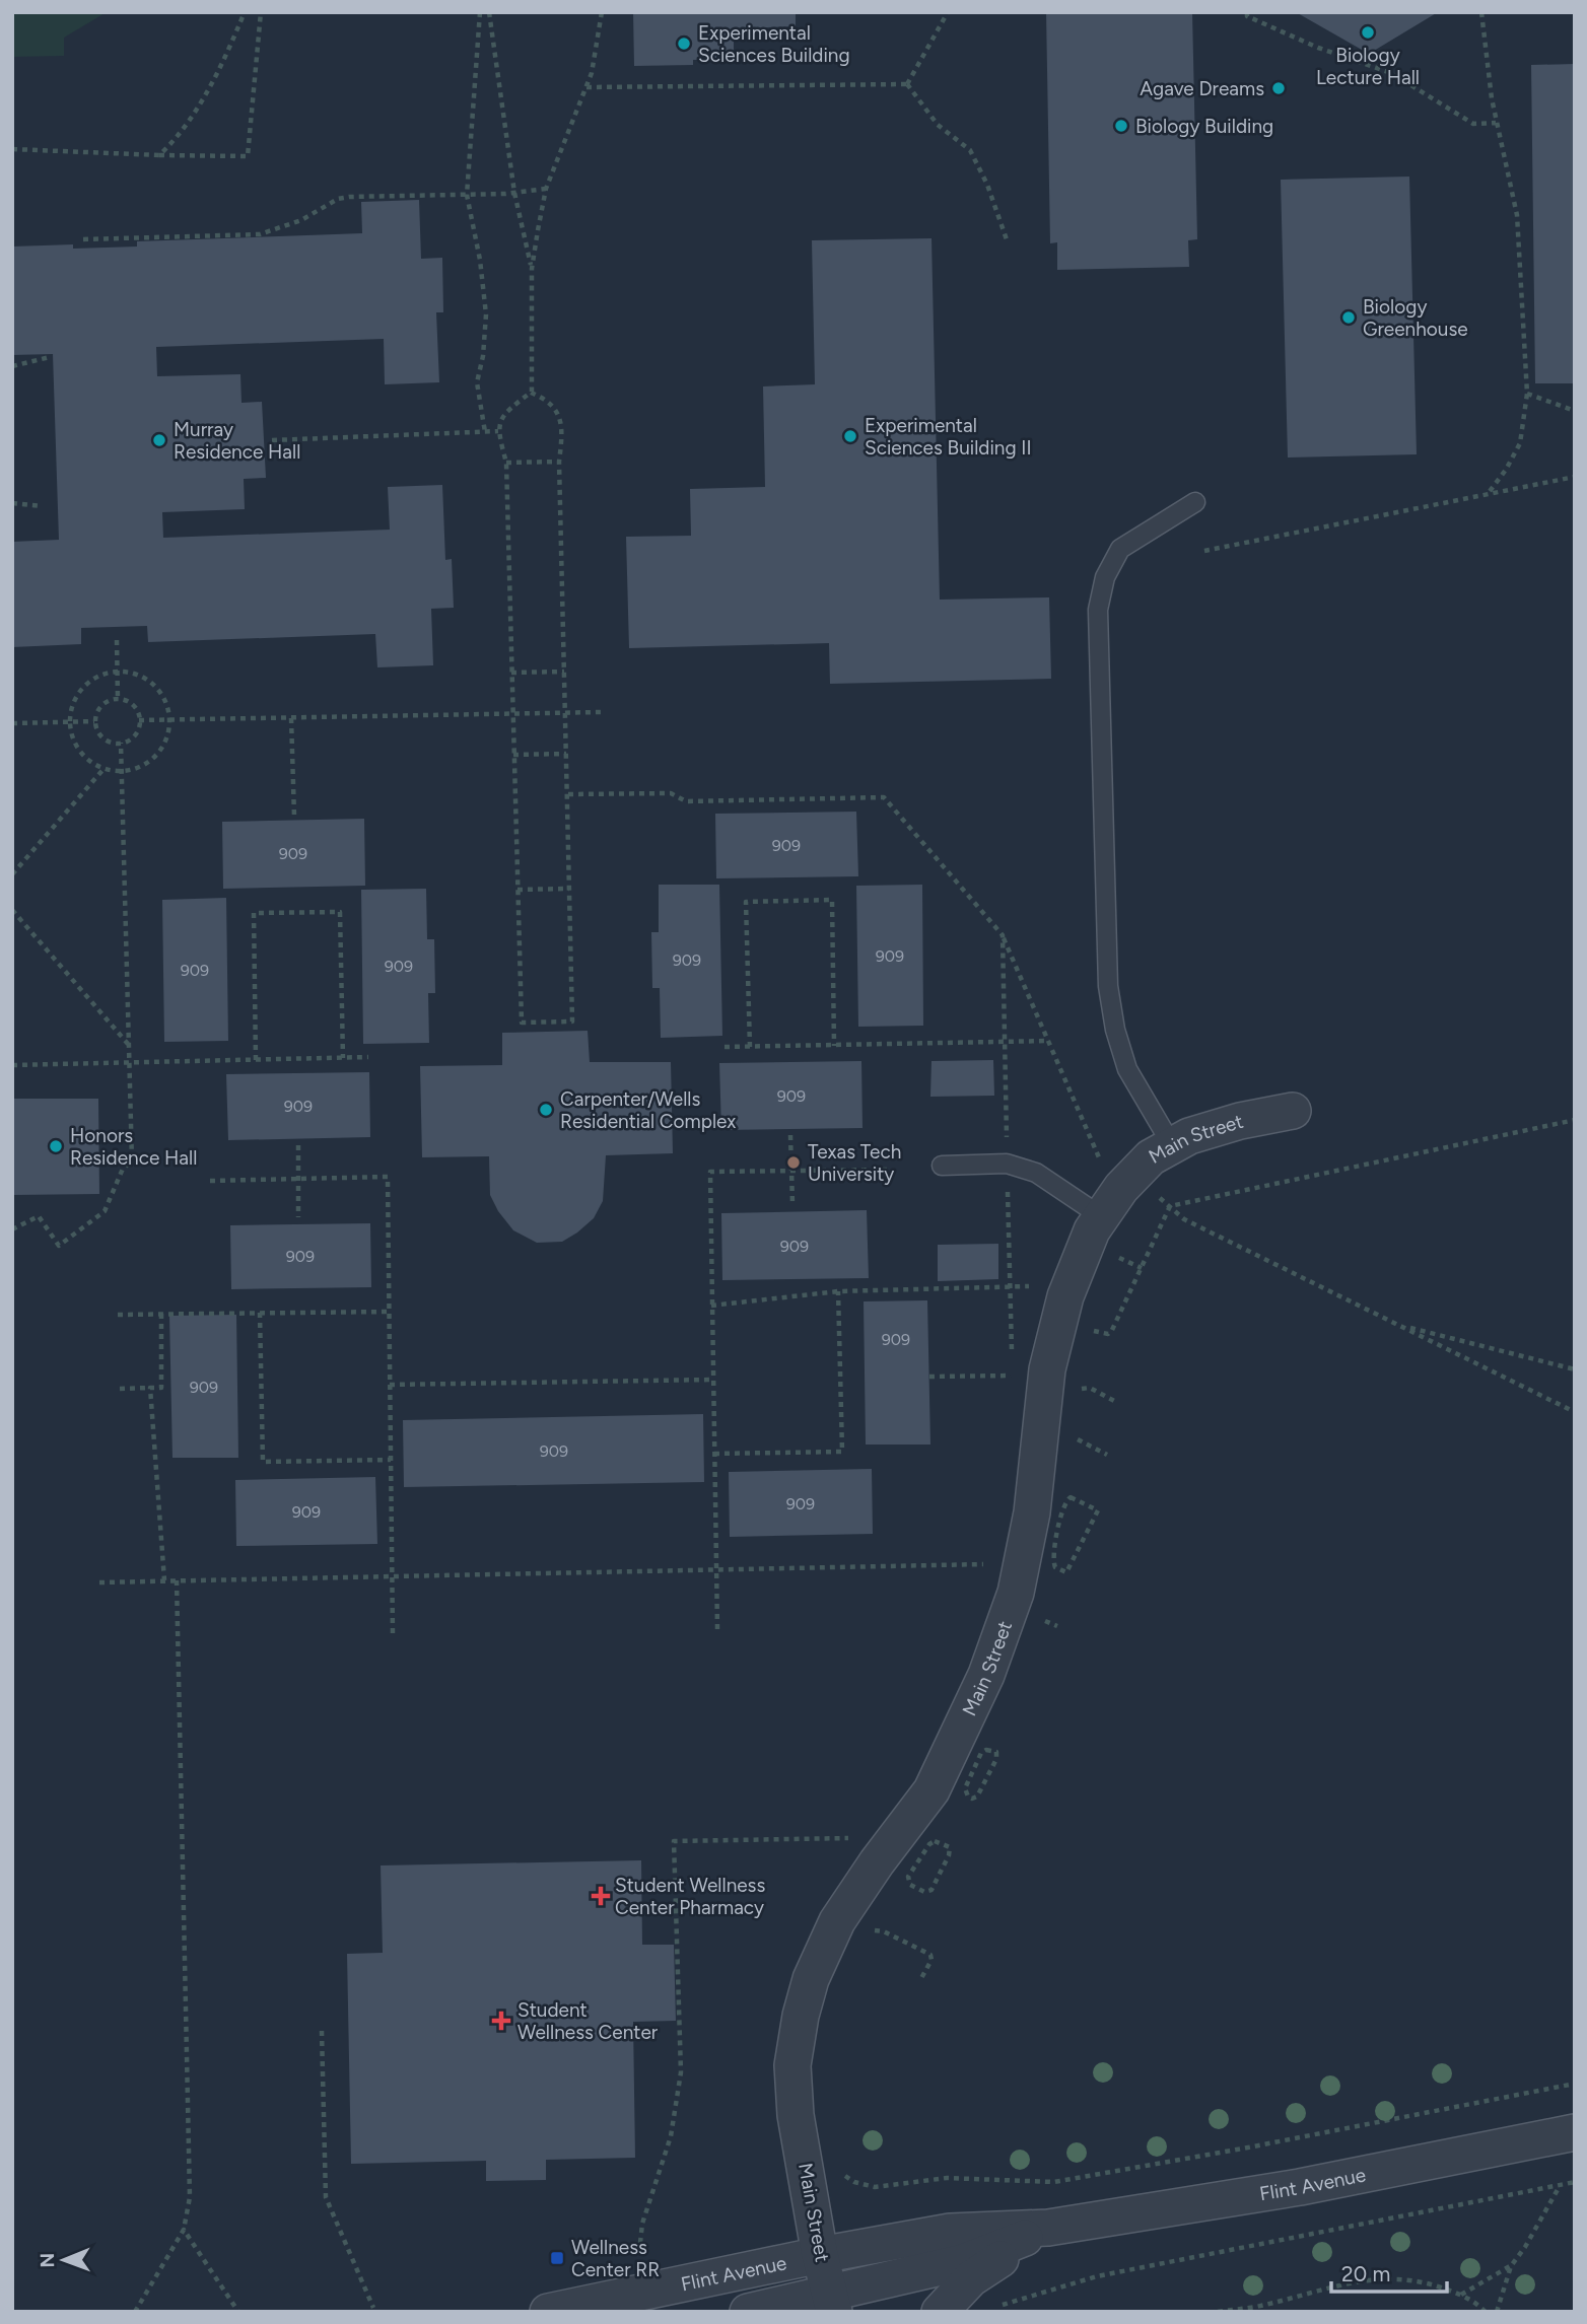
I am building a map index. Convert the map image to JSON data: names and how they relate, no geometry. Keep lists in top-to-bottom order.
{
  "streets": {
    "street": ["Main Street", "Flint Avenue"]
  },
  "crossings": [
    ["Main Street", "Flint Avenue"]
  ],
  "places": {
    "other": [
      "Biology Lecture Hall",
      "Experimental Sciences Building",
      "Agave Dreams",
      "Biology Building",
      "Biology Greenhouse",
      "Experimental Sciences Building II",
      "Murray Residence Hall",
      "Carpenter/Wells Residential Complex",
      "Honors Residence Hall",
      "Texas Tech University"
    ],
    "health": ["Student Wellness Center Pharmacy", "Student Wellness Center"],
    "transit": ["Wellness Center RR"]
  },
  "house_numbers": [
    "909",
    "909",
    "909",
    "909",
    "909",
    "909",
    "909",
    "909",
    "909",
    "909",
    "909",
    "909",
    "909",
    "909",
    "909"
  ],
  "scale_bar": "20 m",
  "north": "left"
}
